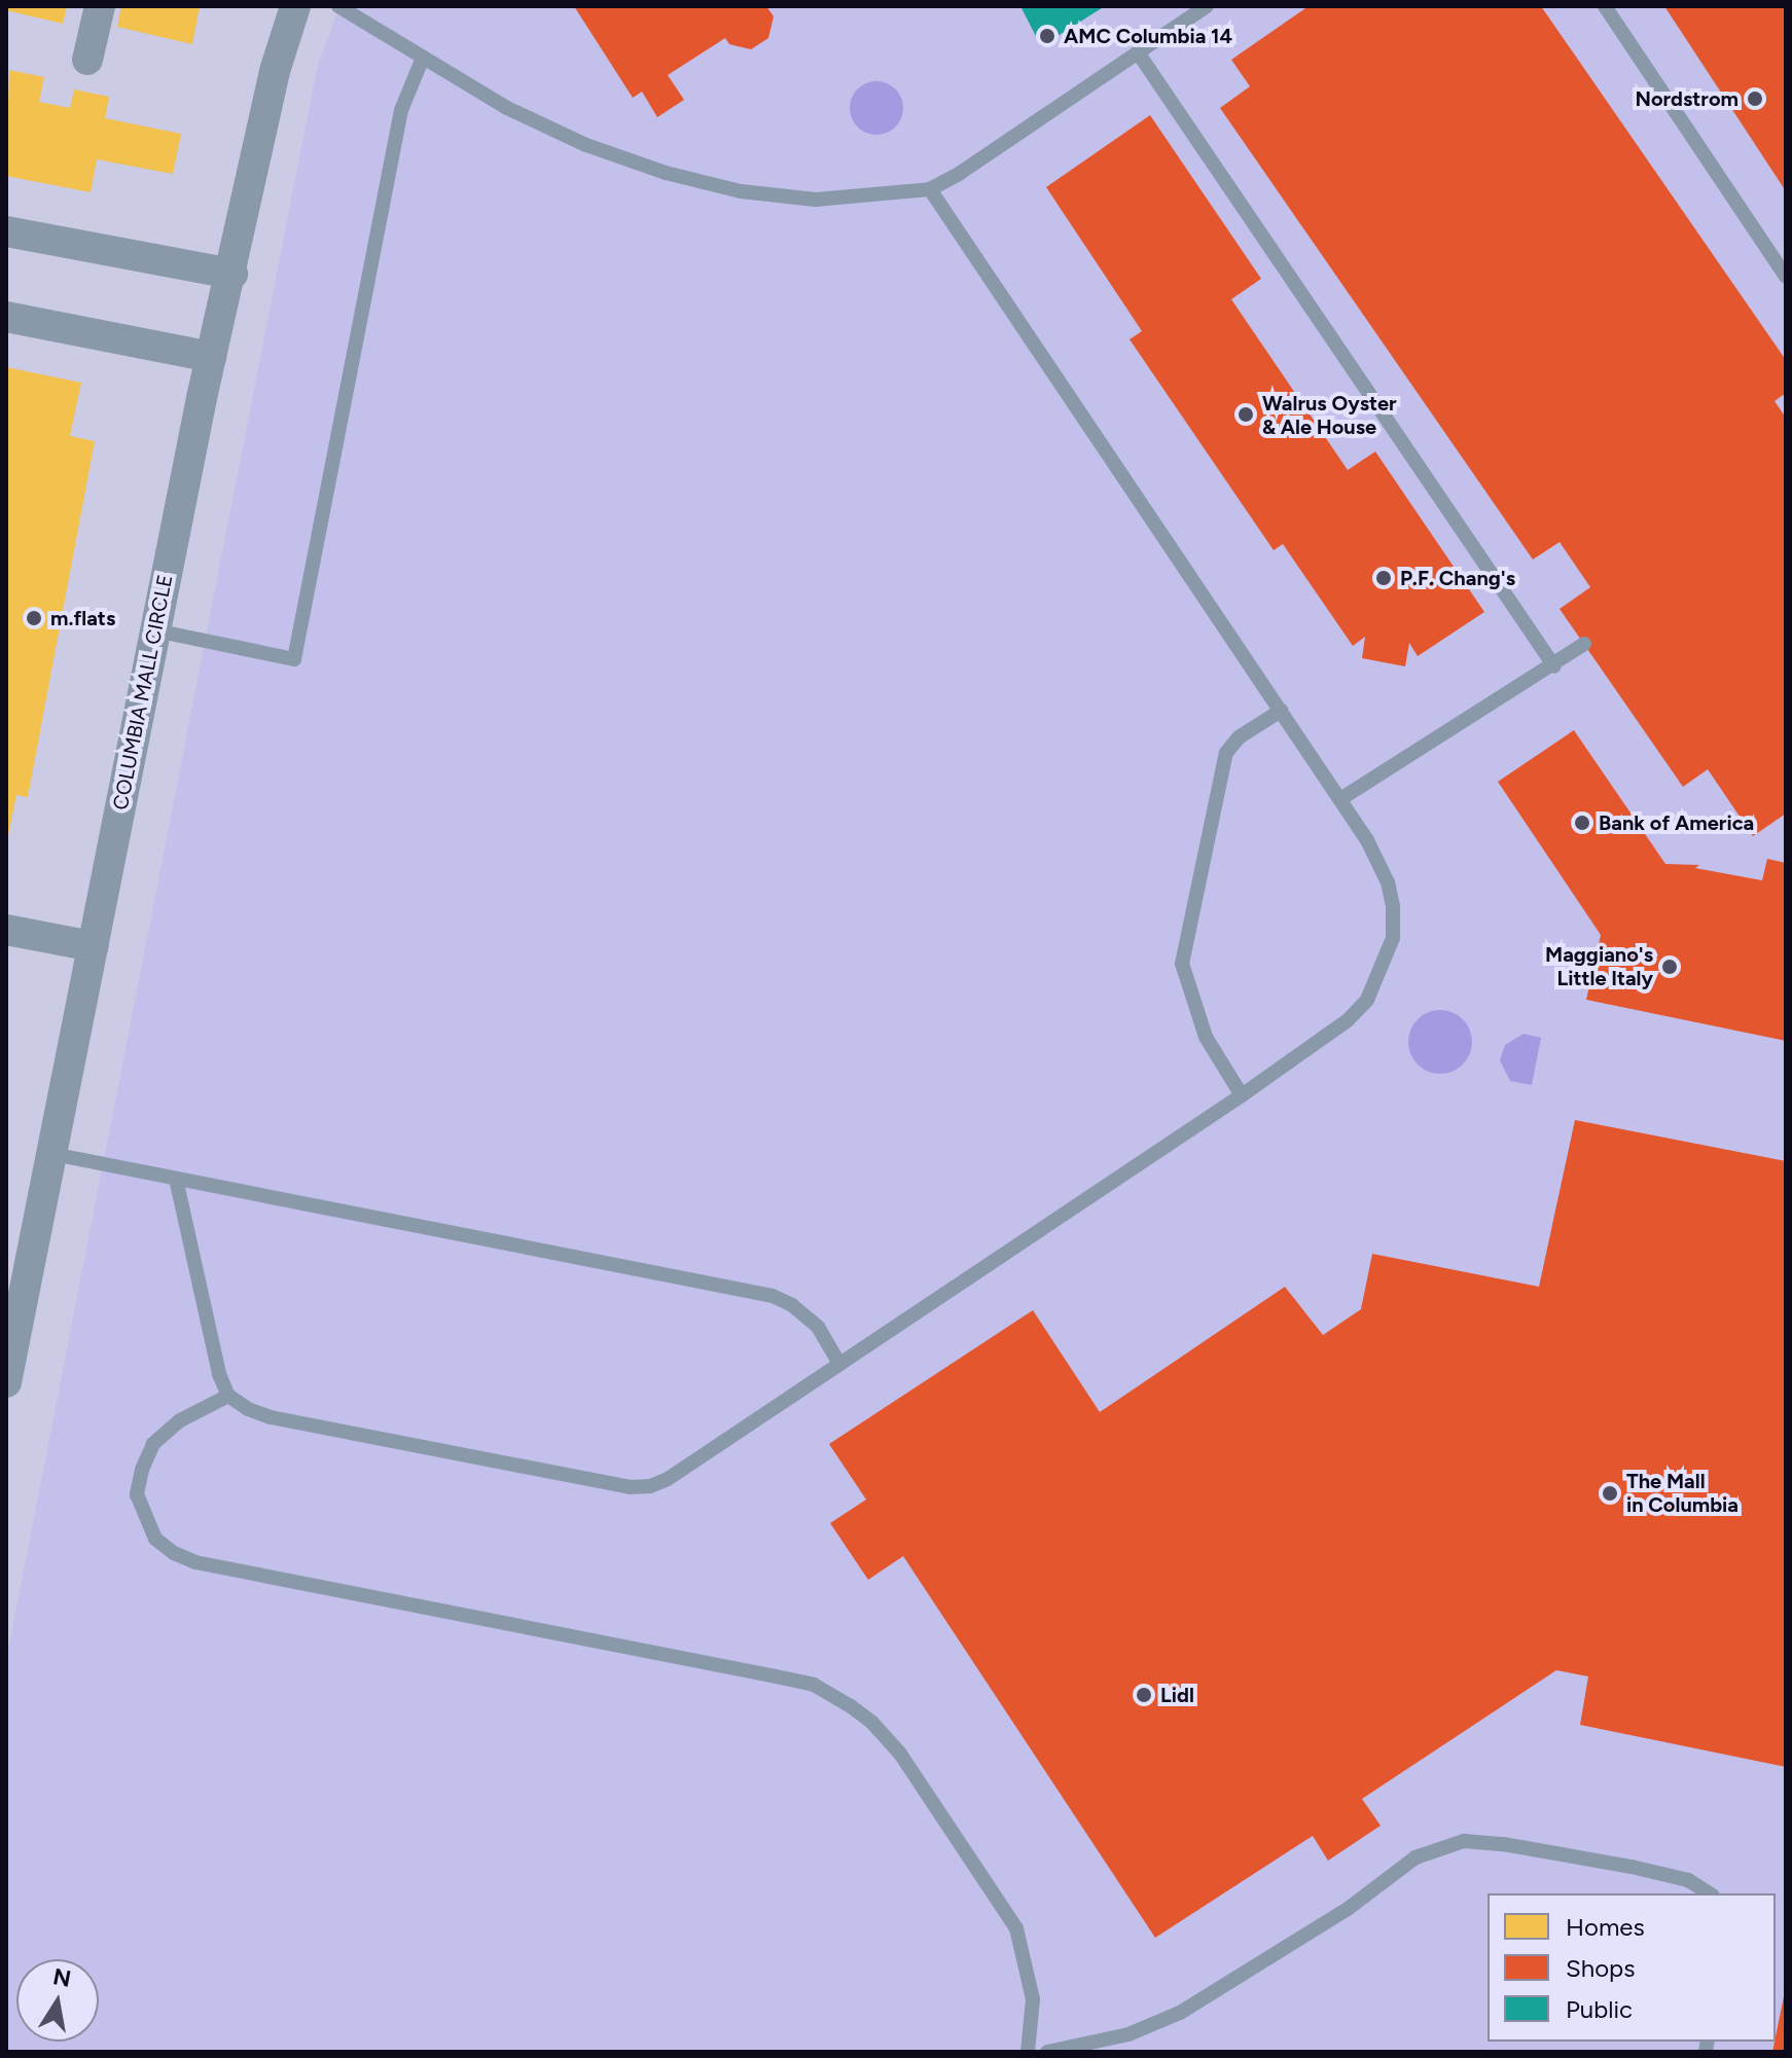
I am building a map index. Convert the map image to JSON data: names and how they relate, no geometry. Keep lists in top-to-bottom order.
{
  "streets": {
    "street": ["COLUMBIA MALL CIRCLE"]
  },
  "places": [
    "AMC Columbia 14",
    "Nordstrom",
    "Walrus Oyster & Ale House",
    "P.F. Chang's",
    "m.flats",
    "Bank of America",
    "Maggiano's Little Italy",
    "The Mall in Columbia",
    "Lidl"
  ],
  "legend": ["Homes", "Shops", "Public"],
  "north": "top"
}
